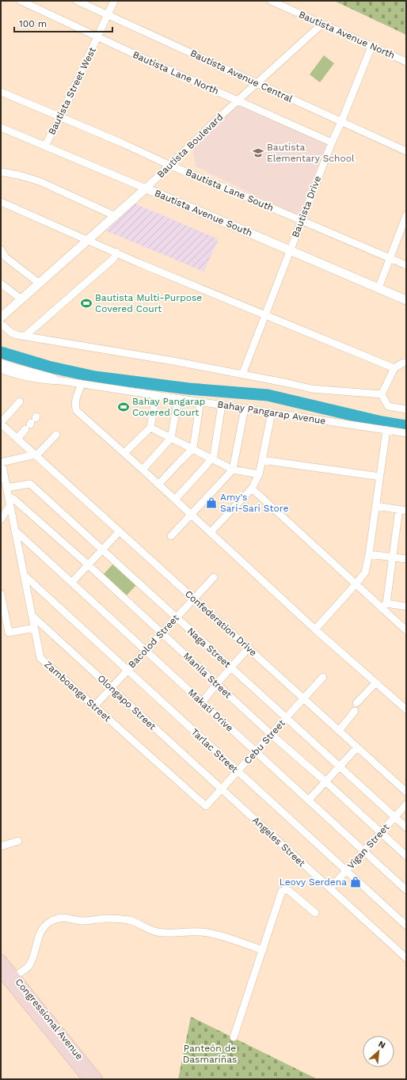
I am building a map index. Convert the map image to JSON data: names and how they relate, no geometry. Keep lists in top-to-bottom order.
{
  "streets": {
    "main road": ["Congressional Avenue"],
    "street": [
      "Bautista Avenue North",
      "Bautista Lane North",
      "Bautista Avenue Central",
      "Bautista Street West",
      "Bautista Boulevard",
      "Bautista Lane South",
      "Bautista Drive",
      "Bautista Avenue South",
      "Bahay Pangarap Avenue",
      "Confederation Drive",
      "Bacolod Street",
      "Naga Street",
      "Manila Street",
      "Zamboanga Street",
      "Olongapo Street",
      "Makati Drive",
      "Cebu Street",
      "Tarlac Street",
      "Angeles Street",
      "Vigan Street"
    ]
  },
  "crossings": [
    ["Bautista Avenue North", "Bautista Boulevard"],
    ["Bautista Avenue North", "Bautista Drive"],
    ["Bautista Lane North", "Bautista Street West"],
    ["Bautista Lane North", "Bautista Boulevard"],
    ["Bautista Lane North", "Bautista Drive"],
    ["Bautista Avenue Central", "Bautista Street West"],
    ["Bautista Avenue Central", "Bautista Boulevard"],
    ["Bautista Avenue Central", "Bautista Drive"],
    ["Bautista Street West", "Bautista Lane South"],
    ["Bautista Street West", "Bautista Avenue South"],
    ["Bautista Boulevard", "Bautista Lane South"],
    ["Bautista Boulevard", "Bautista Avenue South"],
    ["Bautista Lane South", "Bautista Drive"],
    ["Bautista Drive", "Bautista Avenue South"],
    ["Confederation Drive", "Bacolod Street"],
    ["Confederation Drive", "Cebu Street"],
    ["Bacolod Street", "Naga Street"],
    ["Bacolod Street", "Manila Street"],
    ["Bacolod Street", "Zamboanga Street"],
    ["Bacolod Street", "Olongapo Street"],
    ["Bacolod Street", "Makati Drive"],
    ["Bacolod Street", "Tarlac Street"],
    ["Naga Street", "Zamboanga Street"],
    ["Naga Street", "Cebu Street"],
    ["Naga Street", "Vigan Street"],
    ["Manila Street", "Zamboanga Street"],
    ["Manila Street", "Cebu Street"],
    ["Manila Street", "Vigan Street"],
    ["Zamboanga Street", "Olongapo Street"],
    ["Zamboanga Street", "Makati Drive"],
    ["Zamboanga Street", "Cebu Street"],
    ["Zamboanga Street", "Tarlac Street"],
    ["Olongapo Street", "Cebu Street"],
    ["Olongapo Street", "Angeles Street"],
    ["Makati Drive", "Cebu Street"],
    ["Makati Drive", "Vigan Street"],
    ["Cebu Street", "Tarlac Street"],
    ["Cebu Street", "Angeles Street"],
    ["Tarlac Street", "Vigan Street"],
    ["Angeles Street", "Vigan Street"]
  ],
  "parks": ["Panteón de Dasmariñas"],
  "places": {
    "school or university": ["Bautista Elementary School"],
    "sports": ["Bautista Multi-Purpose Covered Court", "Bahay Pangarap Covered Court"],
    "shop": ["Amy's Sari-Sari Store", "Leovy Serdena"]
  },
  "scale_bar": "100 m",
  "north": "top right"
}
